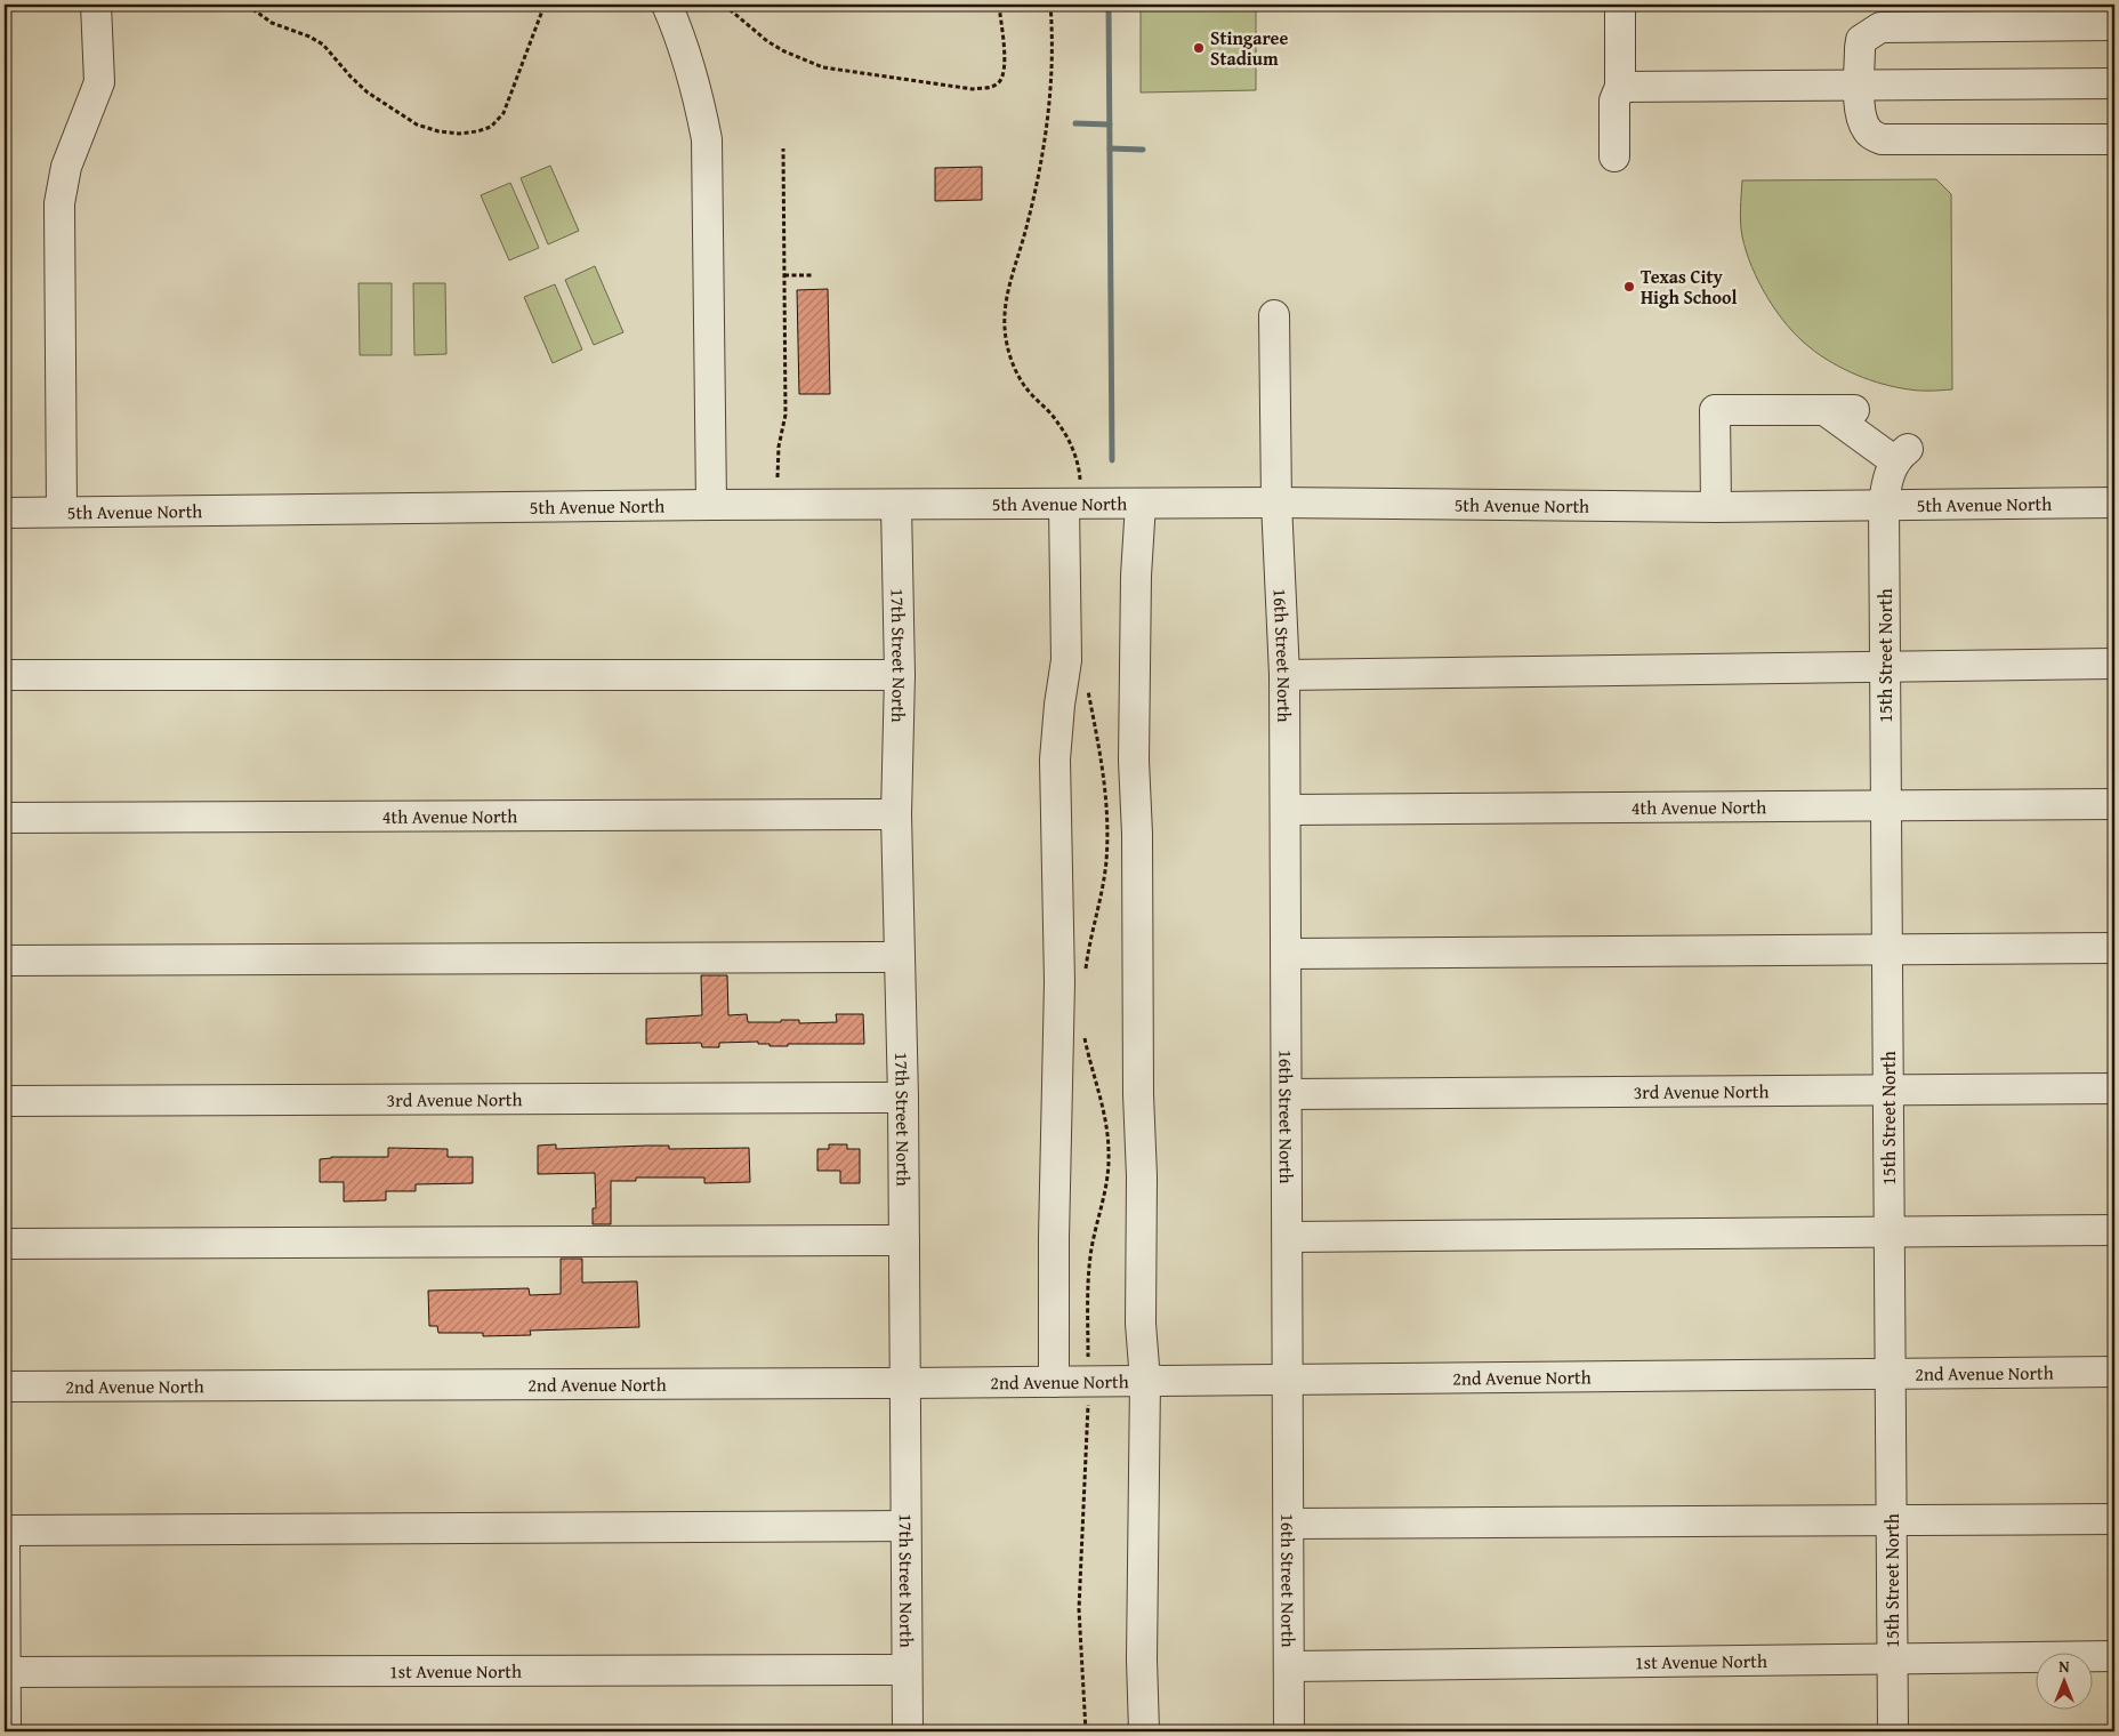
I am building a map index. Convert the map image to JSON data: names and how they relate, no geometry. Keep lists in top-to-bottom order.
{
  "streets": {
    "street": [
      "5th Avenue North",
      "16th Street North",
      "17th Street North",
      "15th Street North",
      "4th Avenue North",
      "3rd Avenue North",
      "2nd Avenue North",
      "1st Avenue North"
    ]
  },
  "crossings": [
    ["5th Avenue North", "16th Street North"],
    ["5th Avenue North", "17th Street North"],
    ["5th Avenue North", "15th Street North"],
    ["16th Street North", "4th Avenue North"],
    ["16th Street North", "3rd Avenue North"],
    ["16th Street North", "2nd Avenue North"],
    ["16th Street North", "1st Avenue North"],
    ["17th Street North", "4th Avenue North"],
    ["17th Street North", "3rd Avenue North"],
    ["17th Street North", "2nd Avenue North"],
    ["17th Street North", "1st Avenue North"],
    ["15th Street North", "4th Avenue North"],
    ["15th Street North", "3rd Avenue North"],
    ["15th Street North", "2nd Avenue North"],
    ["15th Street North", "1st Avenue North"]
  ],
  "places": ["Stingaree Stadium", "Texas City High School"],
  "north": "top"
}
